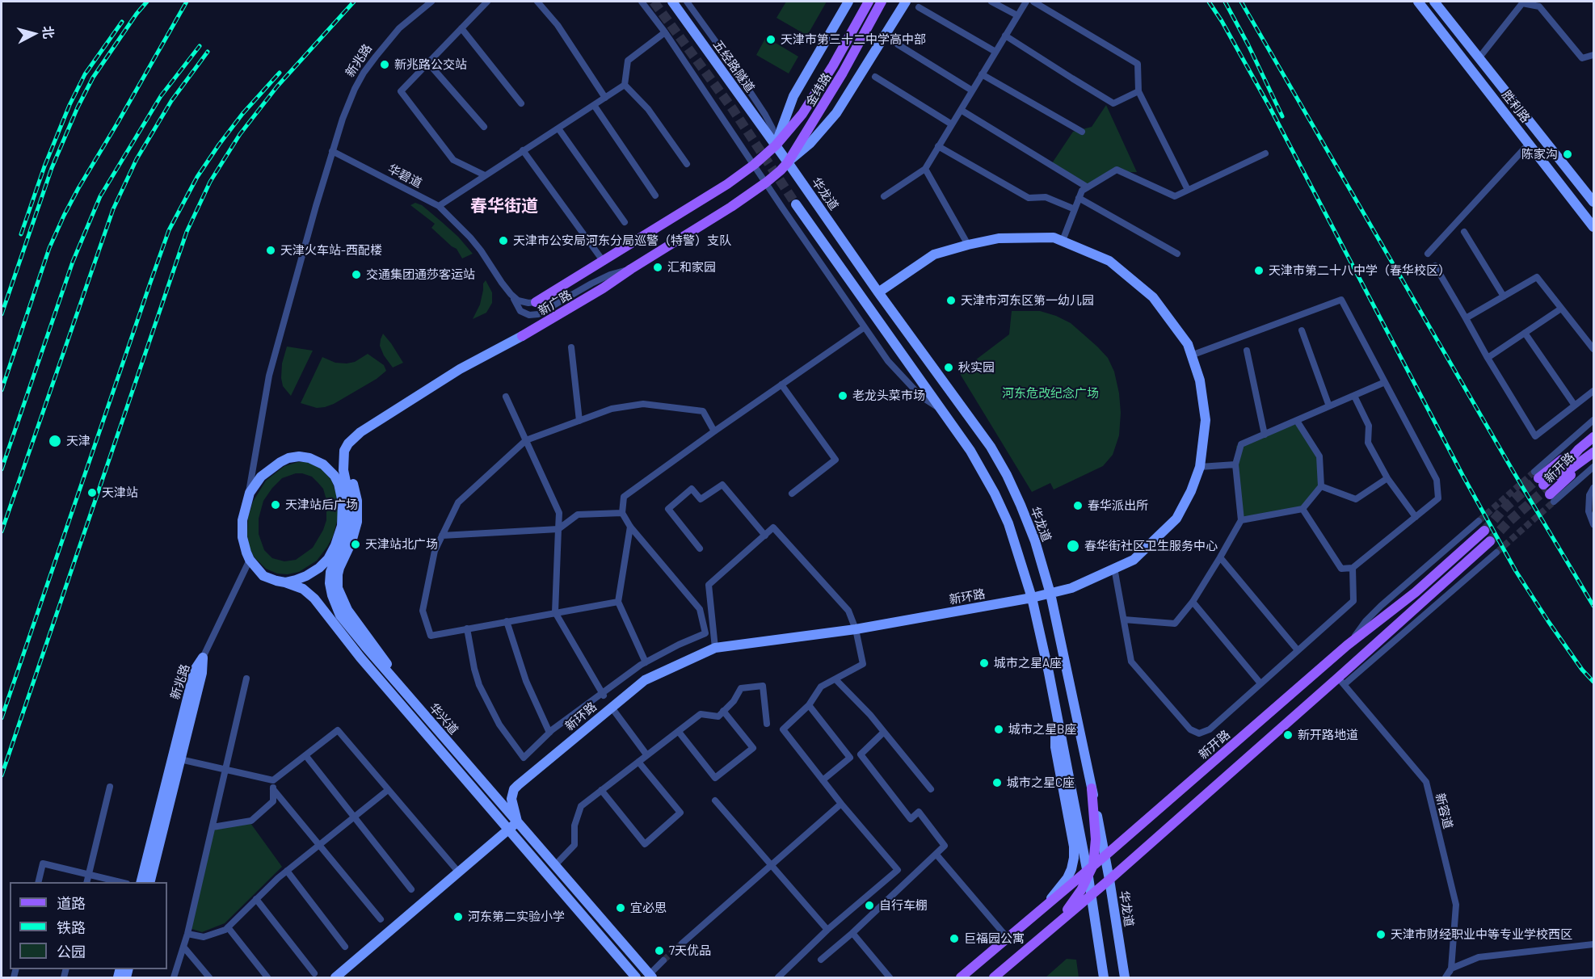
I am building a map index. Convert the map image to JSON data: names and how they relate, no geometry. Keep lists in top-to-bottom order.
{
  "streets": {
    "main road": [
      "新兆路",
      "五经路隧道",
      "金纬路",
      "胜利路",
      "华龙道",
      "新广路",
      "新开路",
      "新环路",
      "华兴道"
    ],
    "street": ["华碧道", "新容道"]
  },
  "crossings": [
    ["新兆路", "华碧道"],
    ["新兆路", "华兴道"],
    ["五经路隧道", "金纬路"],
    ["五经路隧道", "华龙道"],
    ["五经路隧道", "新广路"],
    ["金纬路", "华龙道"],
    ["金纬路", "新广路"],
    ["华碧道", "新广路"],
    ["华龙道", "新广路"],
    ["华龙道", "新开路"],
    ["华龙道", "新环路"],
    ["新广路", "华兴道"],
    ["新环路", "华兴道"]
  ],
  "districts": ["春华街道"],
  "parks": ["河东危改纪念广场"],
  "places": [
    "天津市第三十二中学高中部",
    "新兆路公交站",
    "陈家沟",
    "天津市公安局河东分局巡警（特警）支队",
    "天津火车站-西配楼",
    "汇和家园",
    "天津市第二十八中学（春华校区）",
    "交通集团通莎客运站",
    "天津市河东区第一幼儿园",
    "秋实园",
    "老龙头菜市场",
    "天津",
    "天津站",
    "天津站后广场",
    "春华派出所",
    "天津站北广场",
    "春华街社区卫生服务中心",
    "城市之星A座",
    "城市之星B座",
    "新开路地道",
    "城市之星C座",
    "自行车棚",
    "宜必思",
    "河东第二实验小学",
    "天津市财经职业中等专业学校西区",
    "巨福园公寓",
    "7天优品"
  ],
  "legend": ["道路", "铁路", "公园"],
  "north": "right"
}
